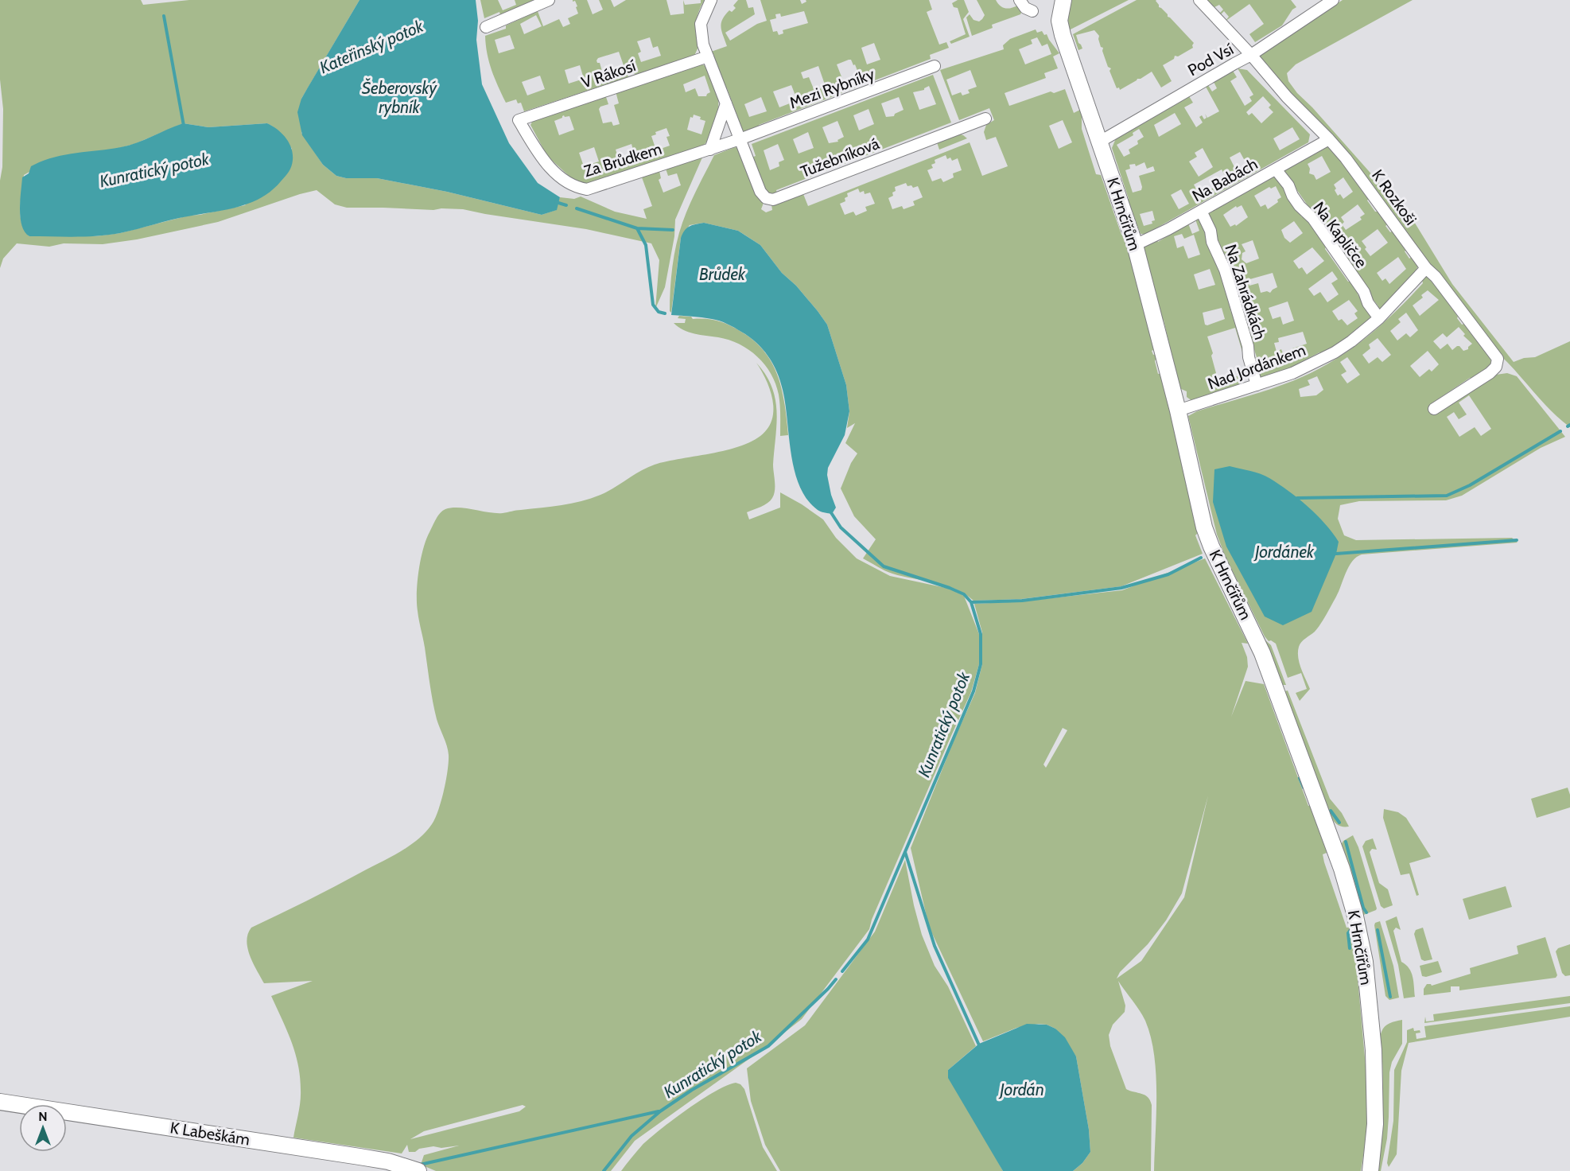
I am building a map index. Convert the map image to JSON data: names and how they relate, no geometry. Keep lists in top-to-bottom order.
{
  "streets": {
    "street": [
      "Pod Vsí",
      "V Rákosí",
      "Mezi Rybníky",
      "Tužebníková",
      "Za Brůdkem",
      "Na Babách",
      "K Rozkoši",
      "K Hrnčířům",
      "Na Kapličce",
      "Na Zahrádkách",
      "Nad Jordánkem",
      "K Labeškám"
    ]
  },
  "crossings": [
    ["Pod Vsí", "K Rozkoši"],
    ["Pod Vsí", "K Hrnčířům"],
    ["V Rákosí", "Za Brůdkem"],
    ["Mezi Rybníky", "Tužebníková"],
    ["Mezi Rybníky", "Za Brůdkem"],
    ["Na Babách", "K Rozkoši"],
    ["Na Babách", "K Hrnčířům"],
    ["Na Babách", "Na Kapličce"],
    ["Na Babách", "Na Zahrádkách"],
    ["K Rozkoši", "Nad Jordánkem"],
    ["K Hrnčířům", "Nad Jordánkem"],
    ["Na Kapličce", "Nad Jordánkem"],
    ["Na Zahrádkách", "Nad Jordánkem"]
  ],
  "water": [
    "Kateřinský potok",
    "Šeberovský rybník",
    "Kunratický potok",
    "Brůdek",
    "Jordánek",
    "Jordán"
  ],
  "north": "top"
}
